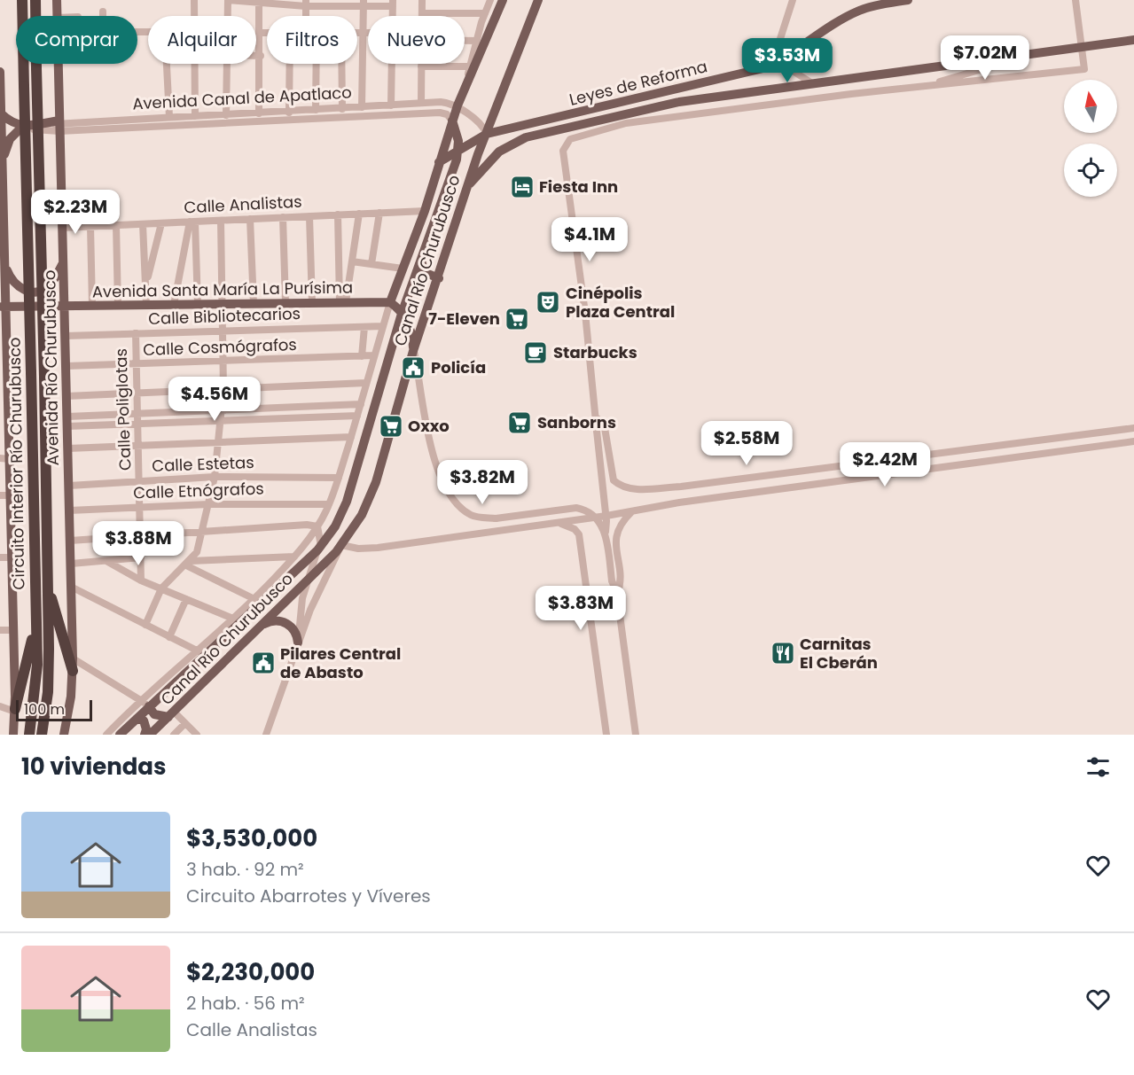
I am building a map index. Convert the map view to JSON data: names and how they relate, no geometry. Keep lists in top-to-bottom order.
{
  "streets": {
    "highway": ["Circuito Interior Río Churubusco"],
    "main road": [
      "Leyes de Reforma",
      "Canal Río Churubusco",
      "Avenida Santa María La Purísima",
      "Avenida Río Churubusco"
    ],
    "street": [
      "Avenida Canal de Apatlaco",
      "Calle Analistas",
      "Calle Bibliotecarios",
      "Calle Cosmógrafos",
      "Calle Poliglotas",
      "Calle Estetas",
      "Calle Etnógrafos"
    ]
  },
  "crossings": [
    ["Leyes de Reforma", "Canal Río Churubusco"],
    ["Avenida Canal de Apatlaco", "Canal Río Churubusco"],
    ["Avenida Canal de Apatlaco", "Avenida Río Churubusco"],
    ["Calle Analistas", "Canal Río Churubusco"],
    ["Calle Analistas", "Avenida Río Churubusco"],
    ["Canal Río Churubusco", "Avenida Santa María La Purísima"],
    ["Canal Río Churubusco", "Calle Bibliotecarios"],
    ["Canal Río Churubusco", "Calle Cosmógrafos"],
    ["Canal Río Churubusco", "Calle Estetas"],
    ["Canal Río Churubusco", "Calle Etnógrafos"],
    ["Avenida Santa María La Purísima", "Avenida Río Churubusco"],
    ["Calle Bibliotecarios", "Avenida Río Churubusco"],
    ["Calle Bibliotecarios", "Calle Poliglotas"],
    ["Calle Cosmógrafos", "Avenida Río Churubusco"],
    ["Calle Cosmógrafos", "Calle Poliglotas"],
    ["Avenida Río Churubusco", "Calle Estetas"],
    ["Avenida Río Churubusco", "Calle Etnógrafos"],
    ["Calle Poliglotas", "Calle Estetas"],
    ["Calle Poliglotas", "Calle Etnógrafos"]
  ],
  "places": {
    "hotel": ["Fiesta Inn"],
    "theatre": ["Cinépolis Plaza Central"],
    "supermarket": ["7-Eleven", "Sanborns", "Oxxo"],
    "cafe": ["Starbucks"],
    "public building": ["Policía", "Pilares Central de Abasto"],
    "restaurant": ["Carnitas El Cberán"]
  },
  "scale_bar": "100 m",
  "north": "top",
  "page": {
    "chip": [
      "Comprar",
      "Alquilar",
      "Filtros",
      "Nuevo"
    ],
    "price": [
      "$7.02M",
      "$3.53M",
      "$2.23M",
      "$4.1M",
      "$4.56M",
      "$2.58M",
      "$2.42M",
      "$3.82M",
      "$3.88M",
      "$3.83M"
    ],
    "scale": "100 m",
    "heading": "10 viviendas",
    "list": [
      {
        "name": "$3,530,000",
        "note": "3 hab. · 92 m² · Circuito Abarrotes y Víveres"
      },
      {
        "name": "$2,230,000",
        "note": "2 hab. · 56 m² · Calle Analistas"
      }
    ]
  }
}
